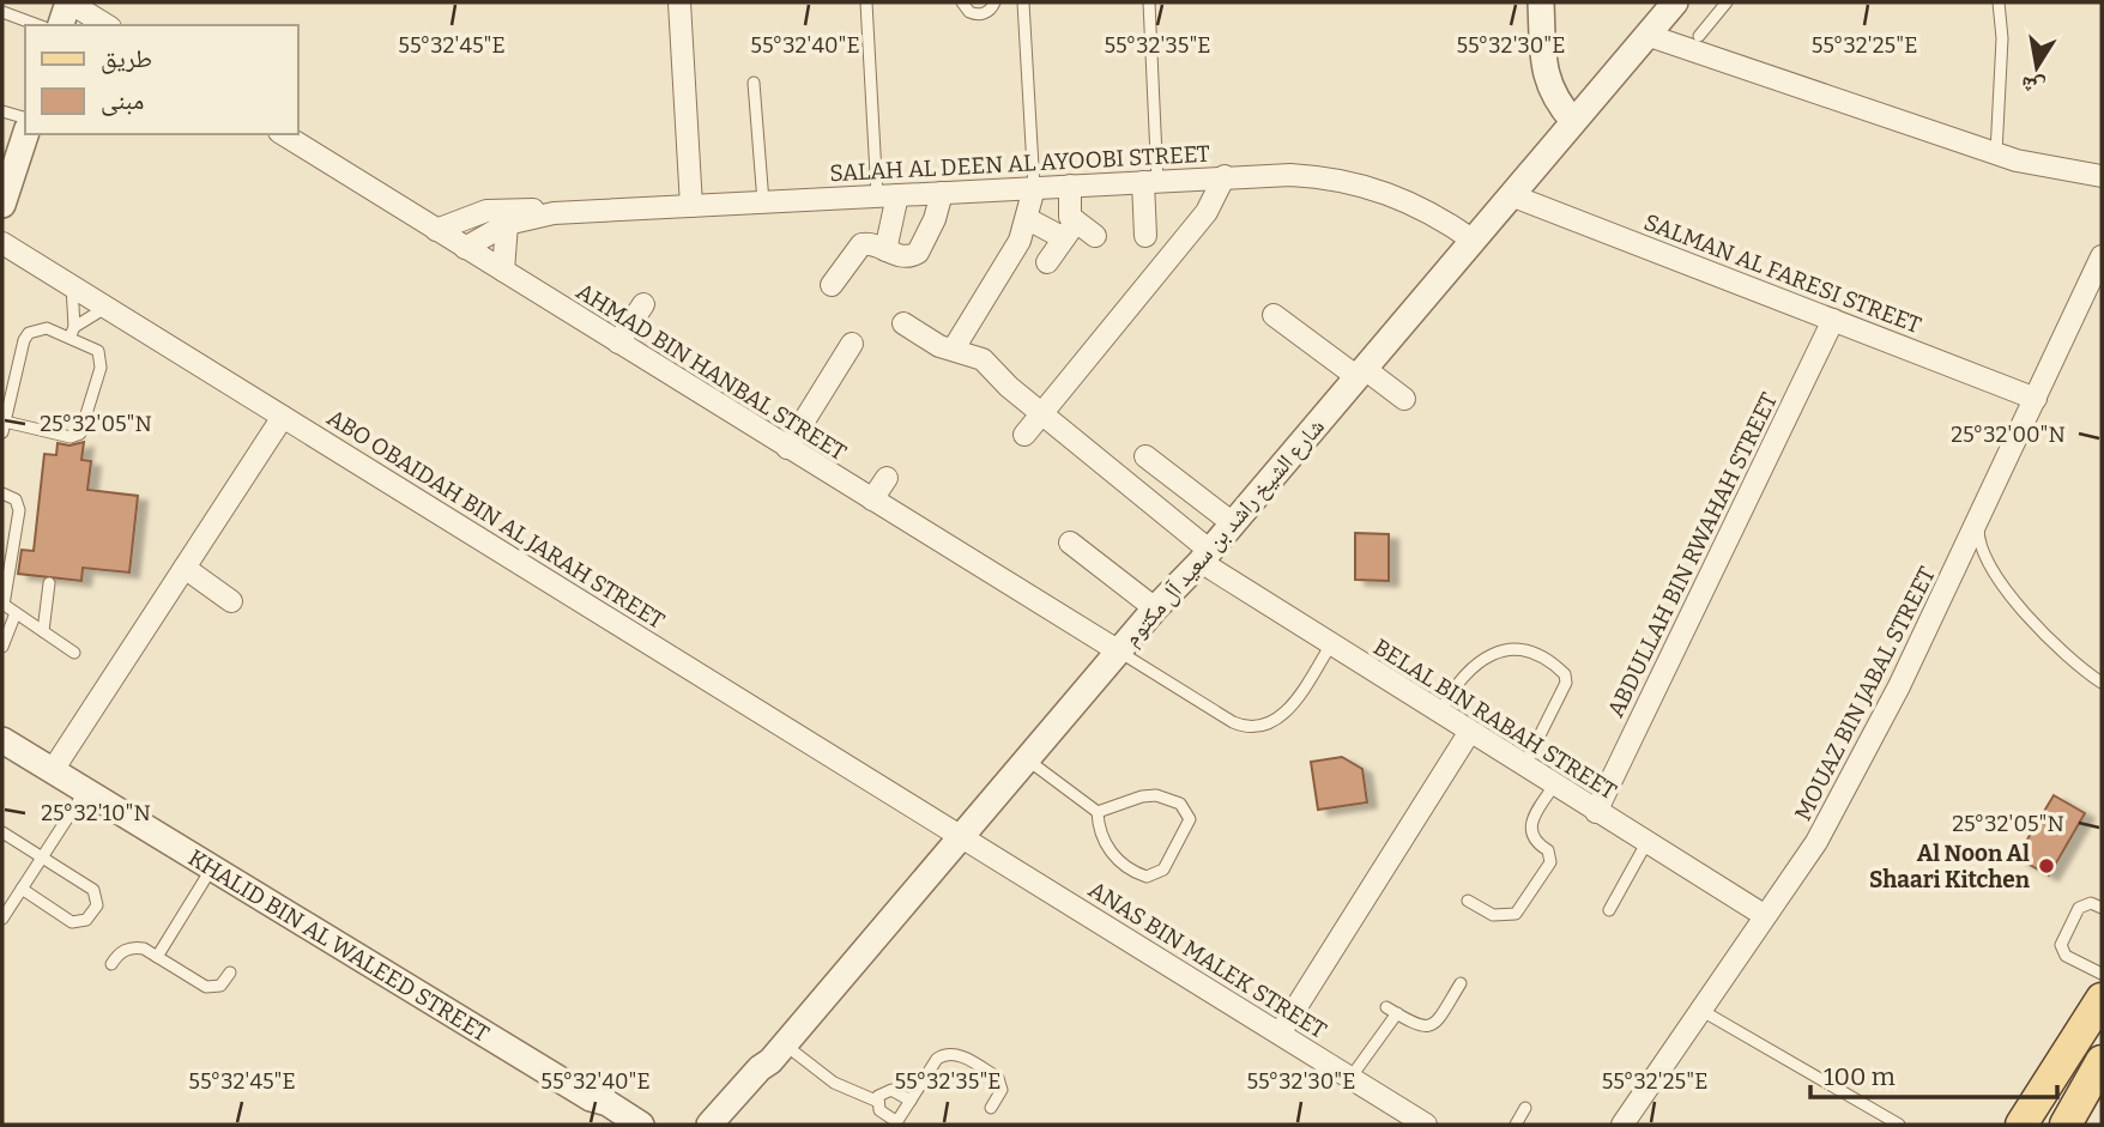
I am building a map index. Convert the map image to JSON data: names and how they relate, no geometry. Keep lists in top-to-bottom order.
{
  "streets": {
    "street": [
      "SALAH AL DEEN AL AYOOBI STREET",
      "SALMAN AL FARESI STREET",
      "AHMAD BIN HANBAL STREET",
      "ABO OBAIDAH BIN AL JARAH STREET",
      "شارع الشيخ راشد بن سعيد آل مكتوم",
      "ABDULLAH BIN RWAHAH STREET",
      "MOUAZ BIN JABAL STREET",
      "BELAL BIN RABAH STREET",
      "KHALID BIN AL WALEED STREET",
      "ANAS BIN MALEK STREET"
    ]
  },
  "crossings": [
    ["SALAH AL DEEN AL AYOOBI STREET", "AHMAD BIN HANBAL STREET"],
    ["SALAH AL DEEN AL AYOOBI STREET", "شارع الشيخ راشد بن سعيد آل مكتوم"],
    ["SALMAN AL FARESI STREET", "شارع الشيخ راشد بن سعيد آل مكتوم"],
    ["SALMAN AL FARESI STREET", "ABDULLAH BIN RWAHAH STREET"],
    ["SALMAN AL FARESI STREET", "MOUAZ BIN JABAL STREET"],
    ["AHMAD BIN HANBAL STREET", "شارع الشيخ راشد بن سعيد آل مكتوم"],
    ["ABO OBAIDAH BIN AL JARAH STREET", "شارع الشيخ راشد بن سعيد آل مكتوم"],
    ["ABO OBAIDAH BIN AL JARAH STREET", "ANAS BIN MALEK STREET"],
    ["شارع الشيخ راشد بن سعيد آل مكتوم", "BELAL BIN RABAH STREET"],
    ["شارع الشيخ راشد بن سعيد آل مكتوم", "ANAS BIN MALEK STREET"],
    ["ABDULLAH BIN RWAHAH STREET", "BELAL BIN RABAH STREET"],
    ["MOUAZ BIN JABAL STREET", "BELAL BIN RABAH STREET"]
  ],
  "places": ["Al Noon Al Shaari Kitchen"],
  "legend": ["طريق", "مبنى"],
  "scale_bar": "100 m",
  "north": "bottom",
  "coordinates": [
    "55°32'45\"E",
    "55°32'40\"E",
    "55°32'35\"E",
    "55°32'30\"E",
    "55°32'25\"E",
    "25°32'05\"N",
    "25°32'00\"N",
    "25°32'10\"N"
  ]
}
